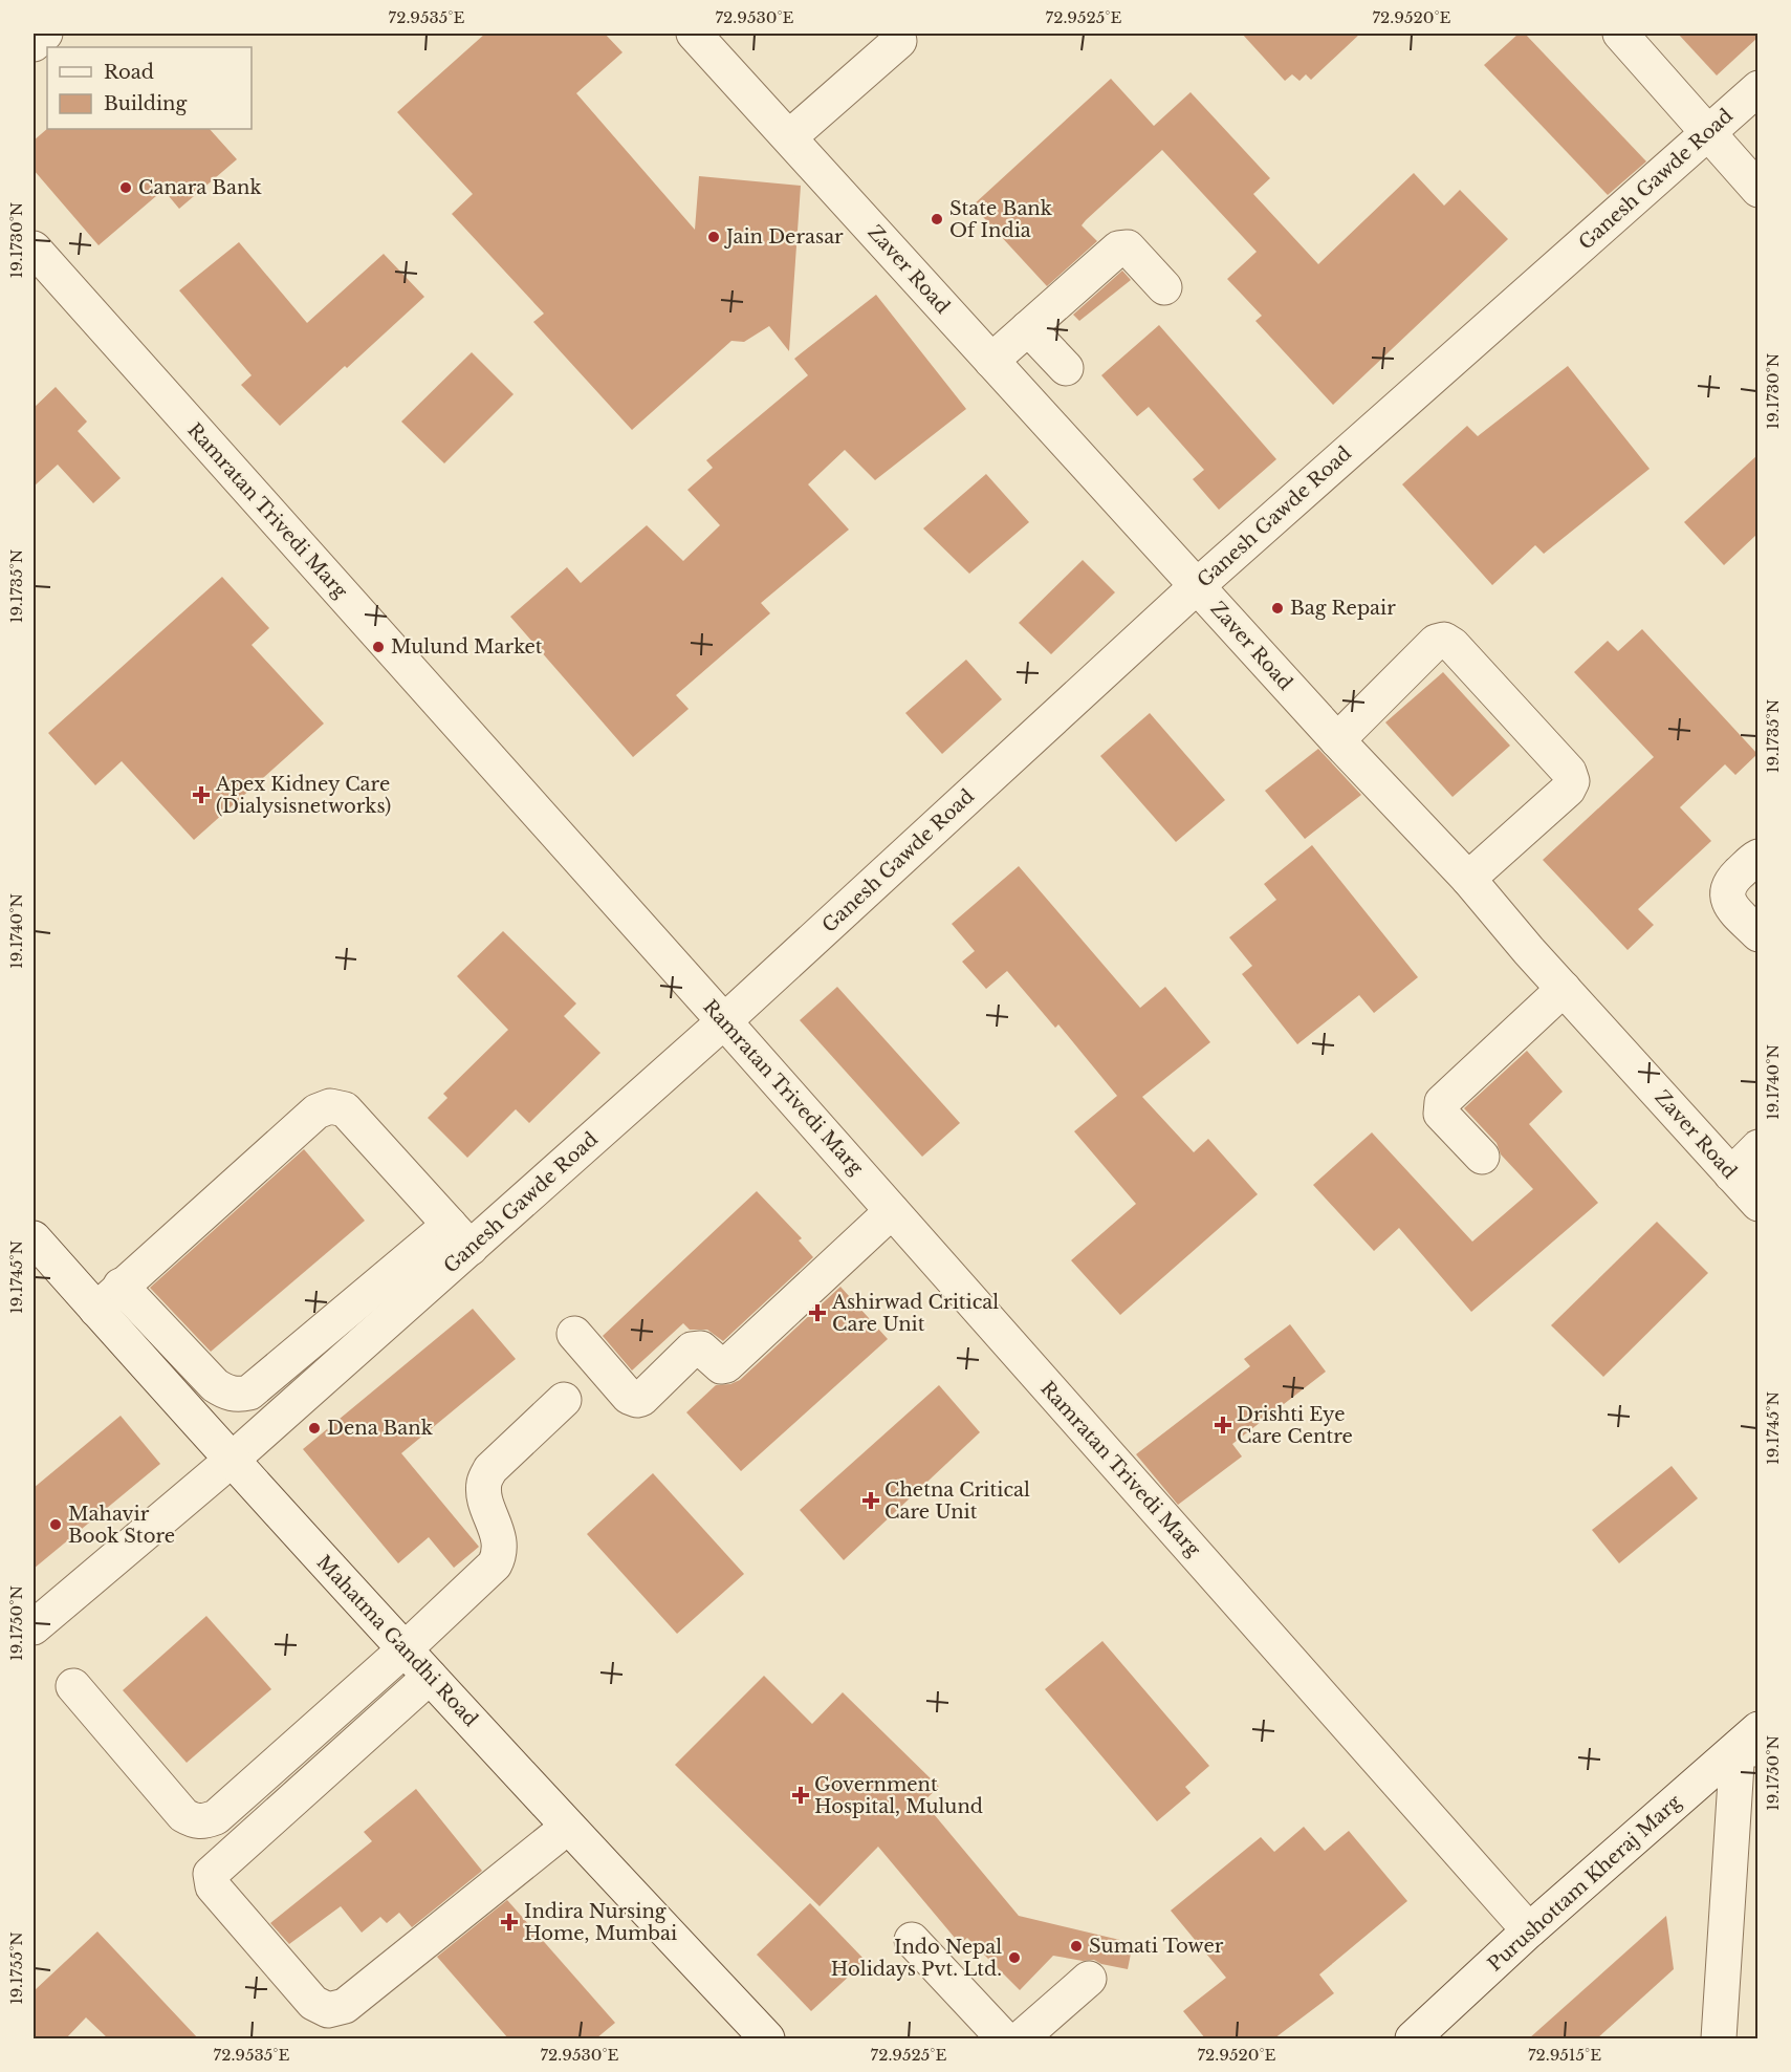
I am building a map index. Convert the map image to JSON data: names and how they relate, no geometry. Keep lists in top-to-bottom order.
{
  "streets": {
    "street": [
      "Ganesh Gawde Road",
      "Zaver Road",
      "Ramratan Trivedi Marg",
      "Mahatma Gandhi Road",
      "Purushottam Kheraj Marg"
    ]
  },
  "crossings": [
    ["Ganesh Gawde Road", "Zaver Road"],
    ["Ganesh Gawde Road", "Ramratan Trivedi Marg"],
    ["Ganesh Gawde Road", "Mahatma Gandhi Road"],
    ["Ramratan Trivedi Marg", "Purushottam Kheraj Marg"]
  ],
  "places": {
    "other": [
      "Canara Bank",
      "State Bank Of India",
      "Jain Derasar",
      "Bag Repair",
      "Mulund Market",
      "Dena Bank",
      "Mahavir Book Store",
      "Sumati Tower",
      "Indo Nepal Holidays Pvt. Ltd."
    ],
    "health": [
      "Apex Kidney Care (Dialysisnetworks)",
      "Ashirwad Critical Care Unit",
      "Drishti Eye Care Centre",
      "Chetna Critical Care Unit",
      "Government Hospital, Mulund",
      "Indira Nursing Home, Mumbai"
    ]
  },
  "legend": ["Road", "Building"],
  "coordinates": [
    "72.9535°E",
    "72.9530°E",
    "72.9525°E",
    "72.9520°E",
    "19.1730°N",
    "19.1735°N",
    "19.1740°N",
    "19.1745°N",
    "19.1750°N",
    "19.1755°N",
    "72.9515°E"
  ]
}
